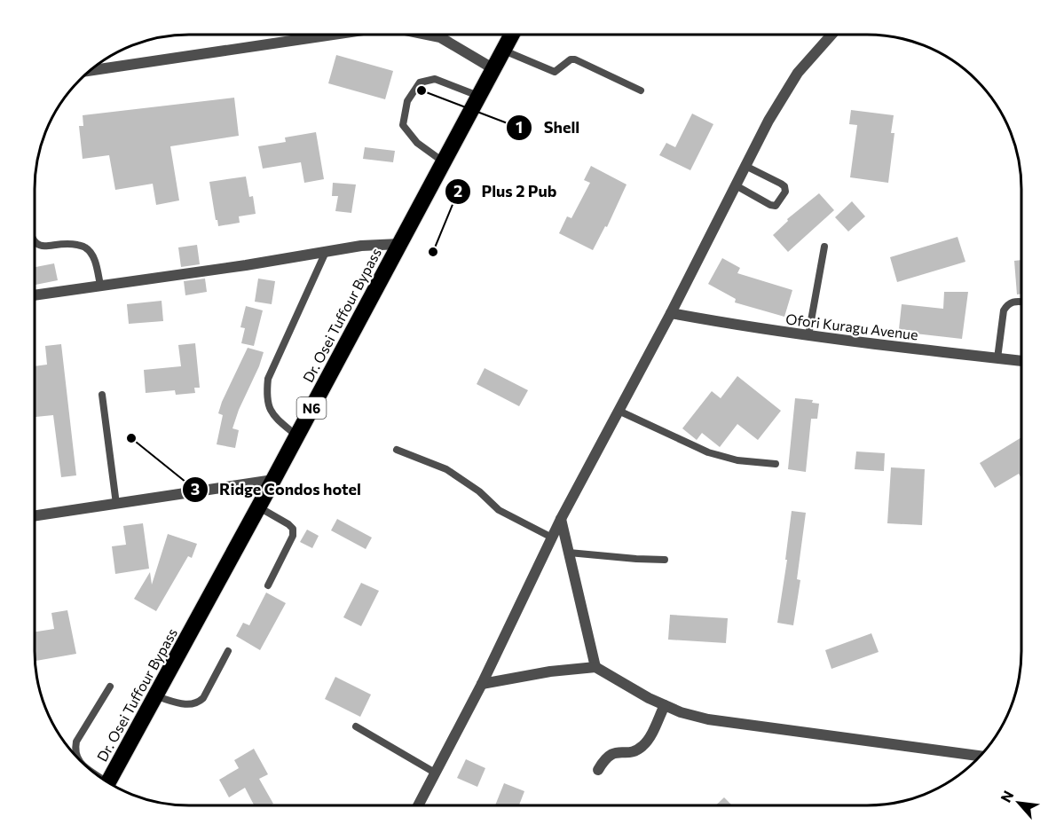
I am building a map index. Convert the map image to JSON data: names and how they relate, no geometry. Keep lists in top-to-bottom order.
{
  "streets": {
    "highway": ["Dr. Osei Tuffour Bypass", "N6"],
    "street": ["Ofori Kuragu Avenue"]
  },
  "places": ["Shell", "Plus 2 Pub", "Ridge Condos hotel"],
  "north": "top left"
}
